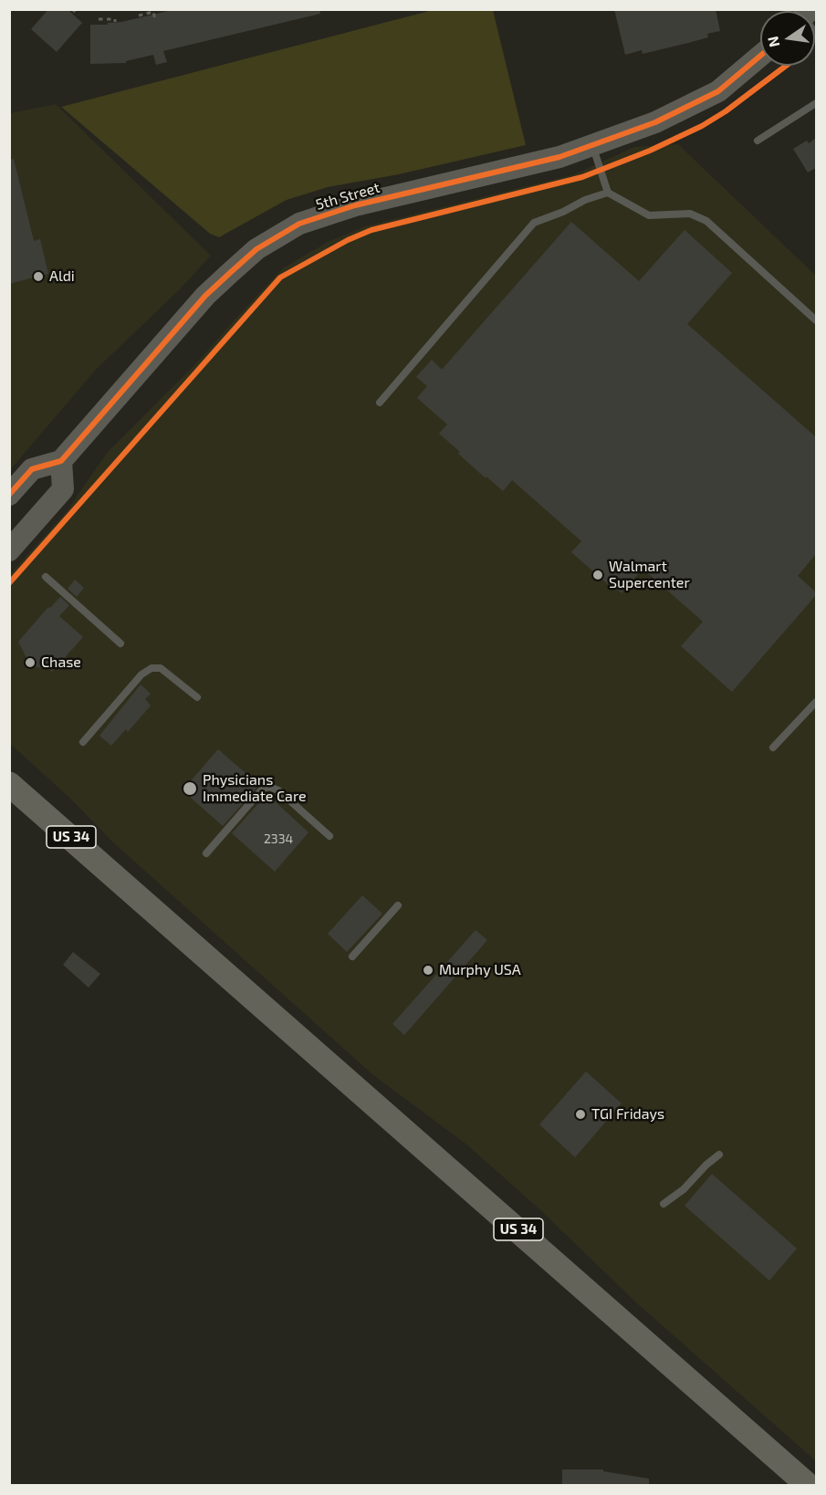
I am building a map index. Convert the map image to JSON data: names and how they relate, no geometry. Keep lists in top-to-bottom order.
{
  "streets": {
    "main road": ["US 34"],
    "street": ["5th Street"]
  },
  "places": [
    "Aldi",
    "Walmart Supercenter",
    "Chase",
    "Physicians Immediate Care",
    "Murphy USA",
    "TGI Fridays"
  ],
  "house_numbers": ["2334"],
  "north": "left"
}
